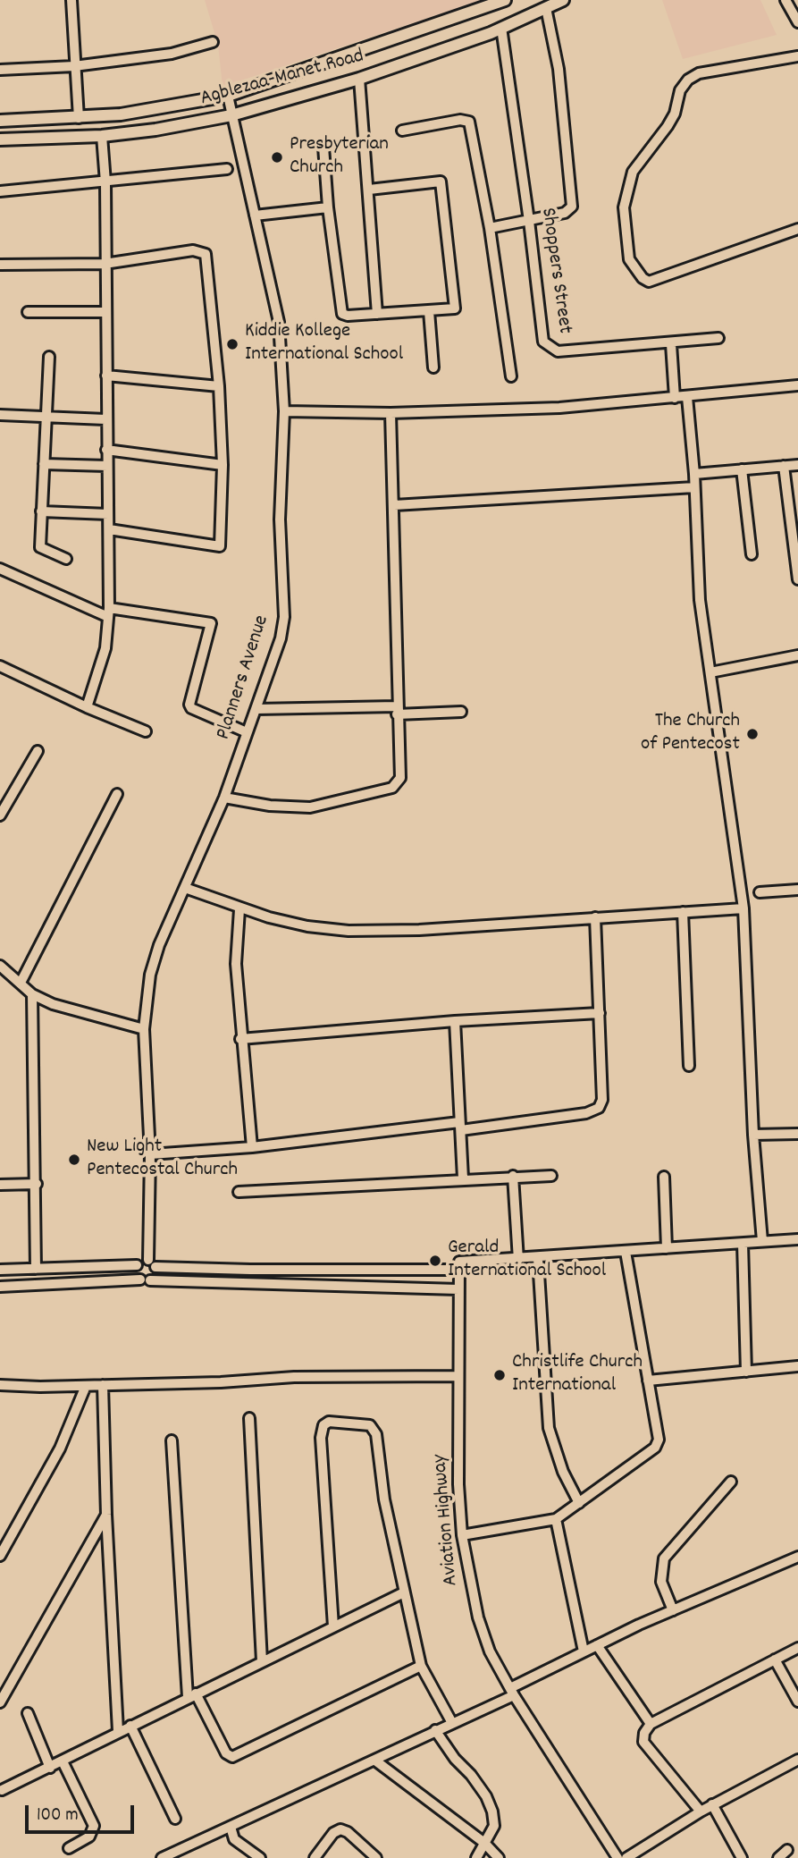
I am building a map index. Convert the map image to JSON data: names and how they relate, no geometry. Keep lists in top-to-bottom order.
{
  "streets": {
    "main road": ["Agblezaa-Manet Road"],
    "street": ["Shoppers Street", "Planners Avenue", "Aviation Highway"]
  },
  "crossings": [
    ["Agblezaa-Manet Road", "Shoppers Street"],
    ["Agblezaa-Manet Road", "Planners Avenue"]
  ],
  "places": [
    "Presbyterian Church",
    "Kiddie Kollege International School",
    "The Church of Pentecost",
    "New Light Pentecostal Church",
    "Gerald International School",
    "Christlife Church International"
  ],
  "scale_bar": "100 m"
}
